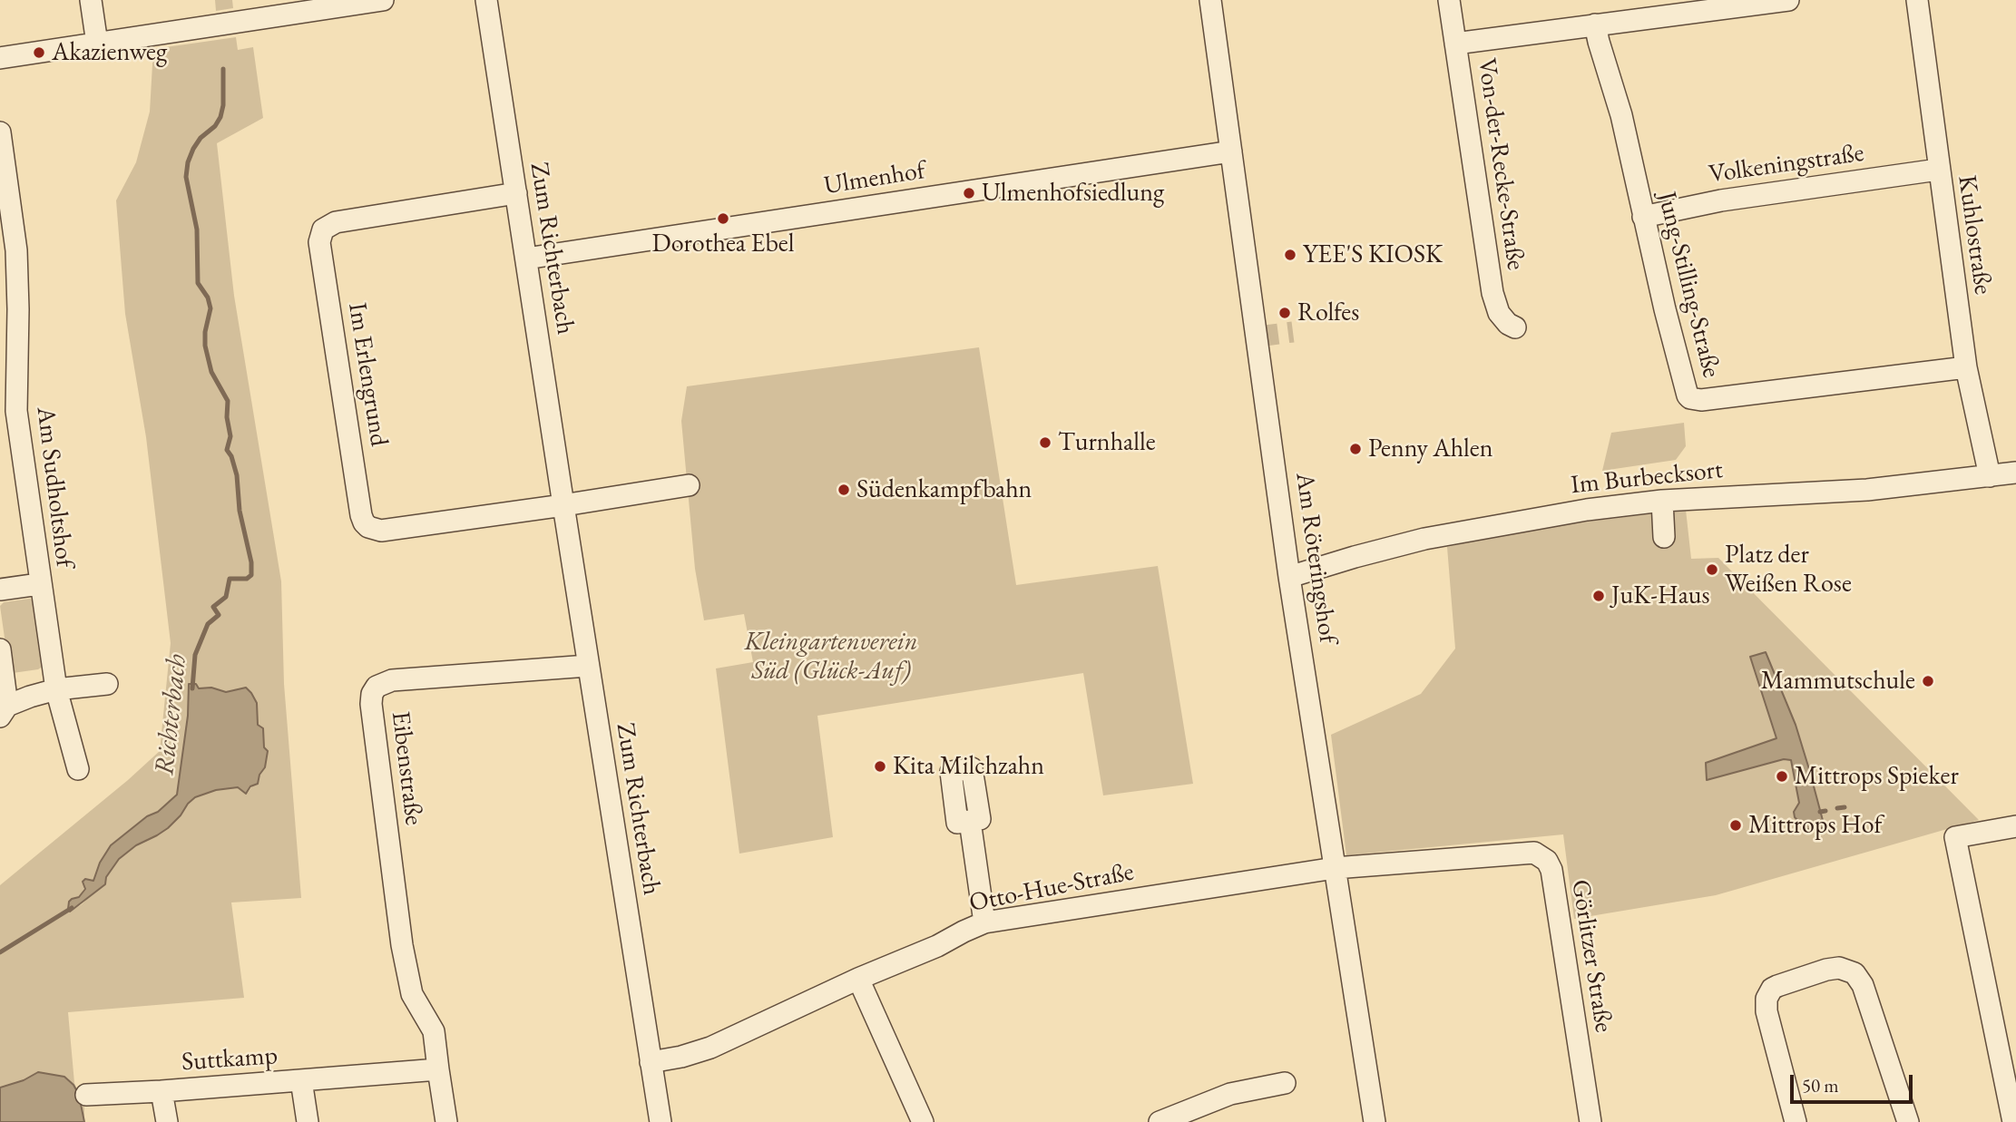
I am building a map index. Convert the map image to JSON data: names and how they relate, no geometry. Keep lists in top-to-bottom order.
{
  "streets": {
    "street": [
      "Von-der-Recke-Straße",
      "Volkeningstraße",
      "Ulmenhof",
      "Kuhlostraße",
      "Zum Richterbach",
      "Jung-Stilling-Straße",
      "Im Erlengrund",
      "Im Burbecksort",
      "Am Sudholtshof",
      "Am Röteringshof",
      "Eibenstraße",
      "Otto-Hue-Straße",
      "Görlitzer Straße",
      "Suttkamp"
    ]
  },
  "crossings": [
    ["Volkeningstraße", "Kuhlostraße"],
    ["Volkeningstraße", "Jung-Stilling-Straße"],
    ["Ulmenhof", "Zum Richterbach"],
    ["Ulmenhof", "Am Röteringshof"],
    ["Kuhlostraße", "Jung-Stilling-Straße"],
    ["Kuhlostraße", "Im Burbecksort"],
    ["Zum Richterbach", "Im Erlengrund"],
    ["Zum Richterbach", "Eibenstraße"],
    ["Zum Richterbach", "Otto-Hue-Straße"],
    ["Im Burbecksort", "Am Röteringshof"],
    ["Am Röteringshof", "Otto-Hue-Straße"],
    ["Am Röteringshof", "Görlitzer Straße"],
    ["Eibenstraße", "Suttkamp"],
    ["Otto-Hue-Straße", "Görlitzer Straße"]
  ],
  "water": ["Richterbach"],
  "parks": ["Kleingartenverein Süd (Glück-Auf)"],
  "places": [
    "Akazienweg",
    "Ulmenhofsiedlung",
    "Dorothea Ebel",
    "YEE'S KIOSK",
    "Rolfes",
    "Turnhalle",
    "Penny Ahlen",
    "Südenkampfbahn",
    "Platz der Weißen Rose",
    "JuK-Haus",
    "Mammutschule",
    "Kita Milchzahn",
    "Mittrops Spieker",
    "Mittrops Hof"
  ],
  "scale_bar": "50 m"
}
